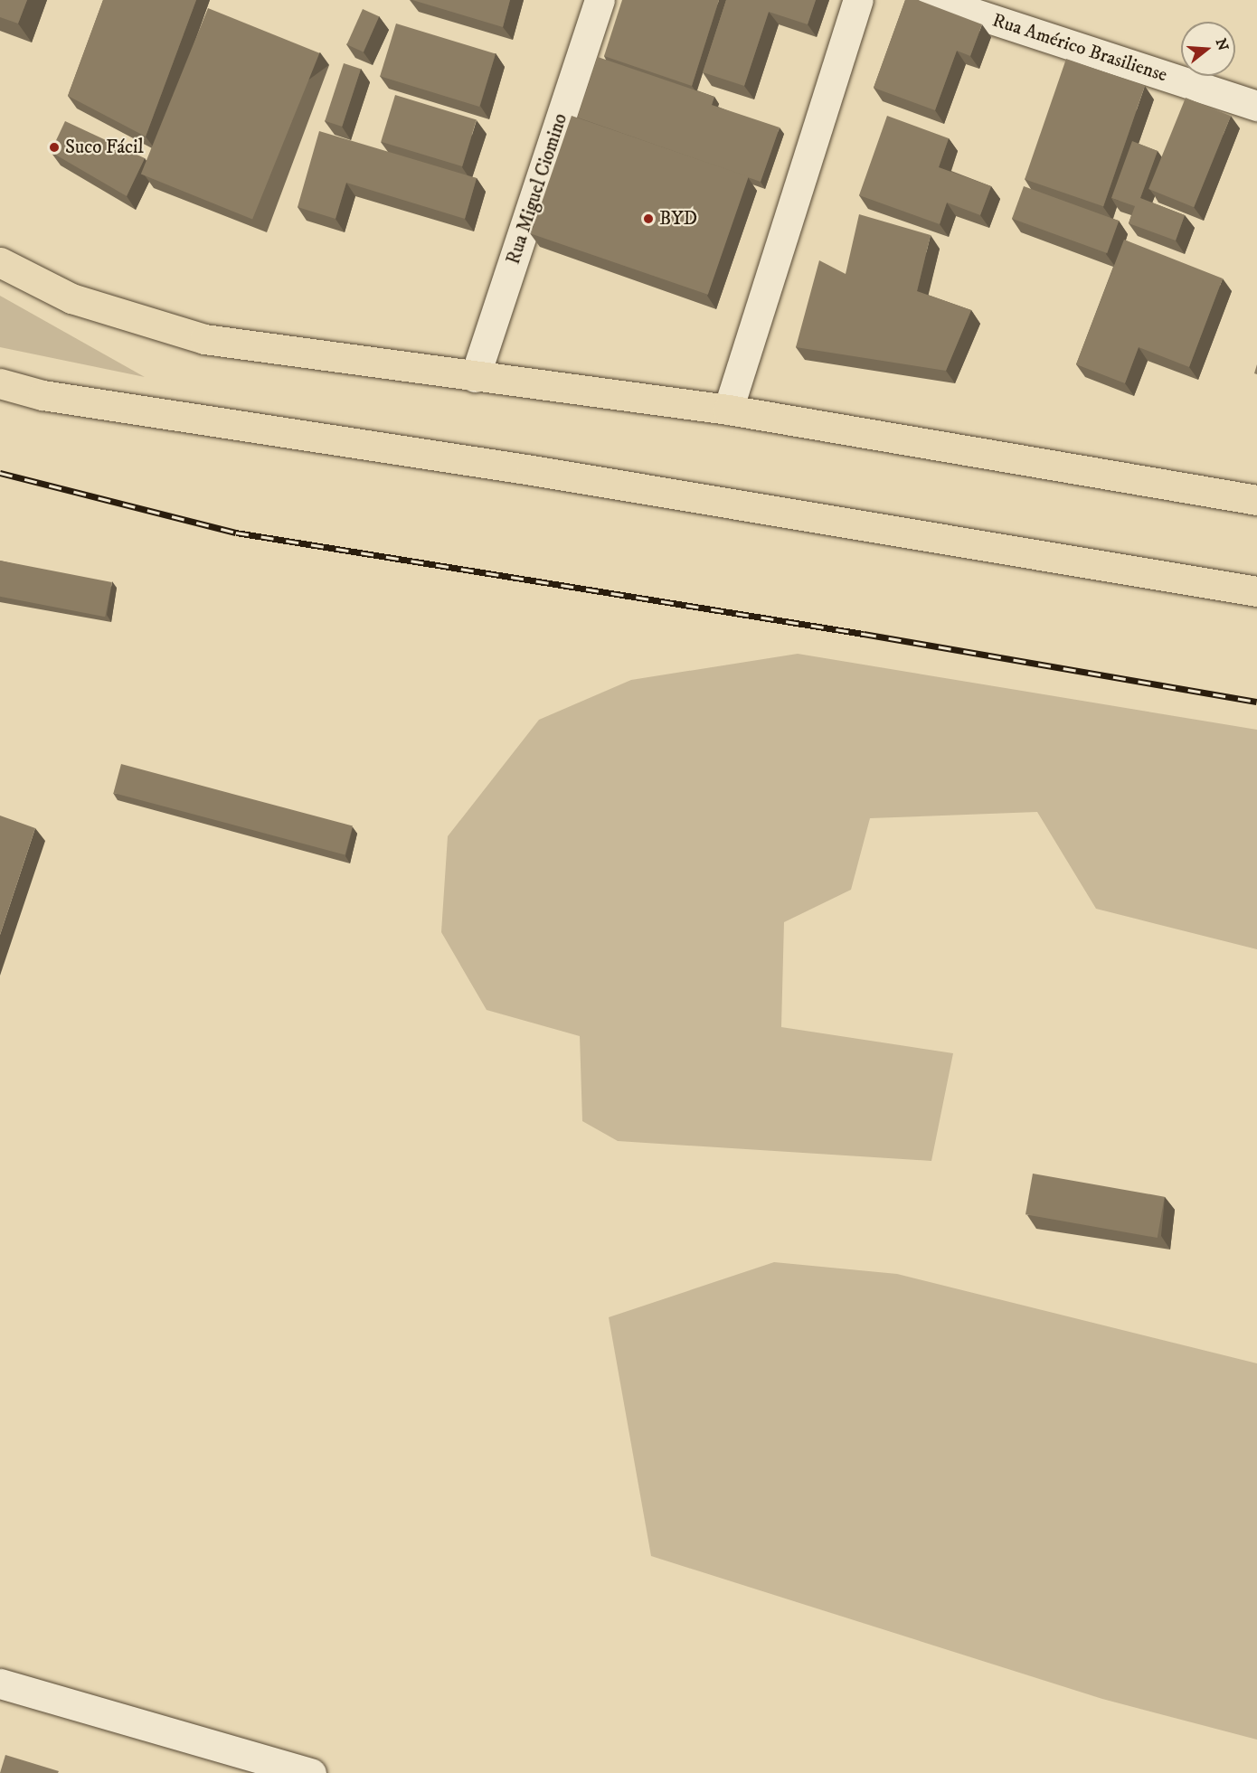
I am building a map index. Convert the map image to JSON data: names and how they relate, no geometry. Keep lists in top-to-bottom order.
{
  "streets": {
    "street": ["Rua Américo Brasiliense", "Rua Miguel Ciomino"]
  },
  "places": ["Suco Fácil", "BYD"],
  "north": "right"
}
